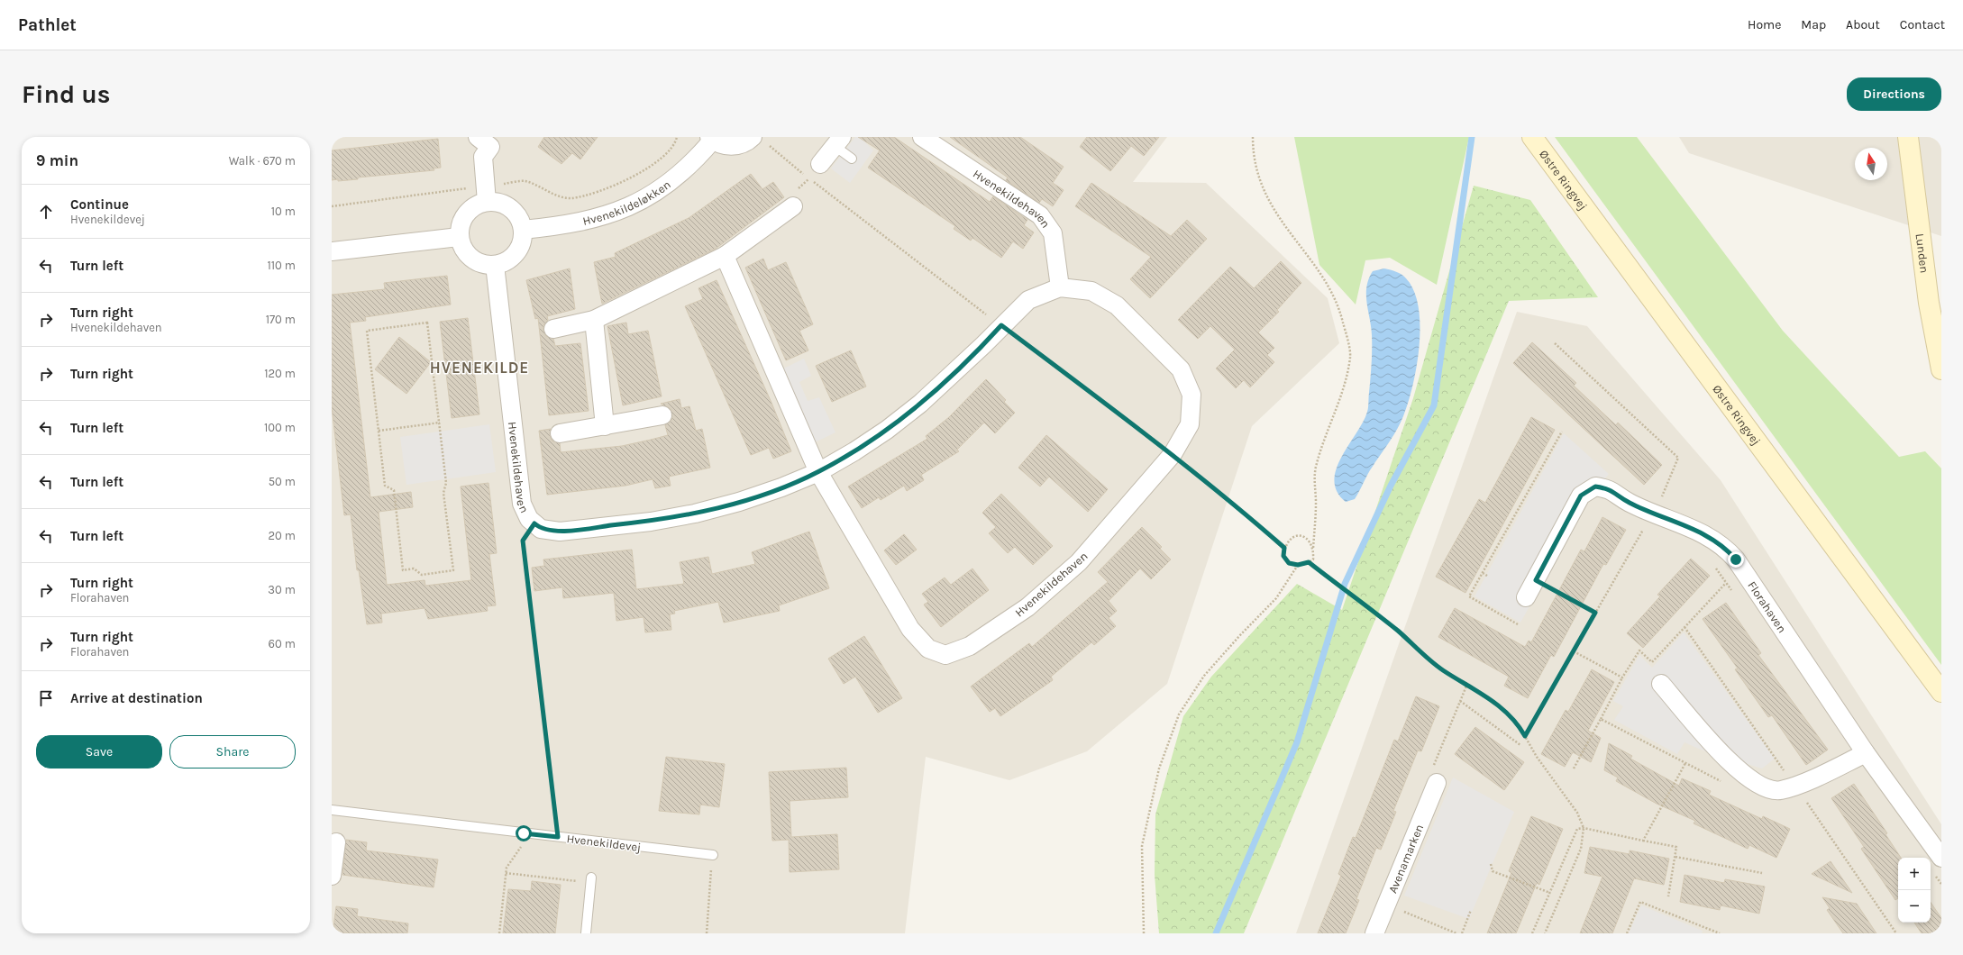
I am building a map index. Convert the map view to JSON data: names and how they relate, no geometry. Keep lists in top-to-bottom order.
{
  "streets": {
    "main road": ["Østre Ringvej", "Lunden"],
    "street": [
      "Hvenekildehaven",
      "Hvenekildeløkken",
      "Florahaven",
      "Avenamarken"
    ],
    "lane": ["Hvenekildevej"]
  },
  "crossings": [
    ["Hvenekildehaven", "Hvenekildeløkken"]
  ],
  "districts": ["HVENEKILDE"],
  "north": "top",
  "page": {
    "header": "Pathlet",
    "nav": [
      "Home",
      "Map",
      "About",
      "Contact"
    ],
    "buttons": [
      "Directions",
      ["Save", "Share"]
    ],
    "title": "Find us",
    "heading": ["9 min", "Walk · 670 m"],
    "list": [
      ["Continue", "Hvenekildevej", "10 m"],
      ["Turn left", "110 m"],
      ["Turn right", "Hvenekildehaven", "170 m"],
      ["Turn right", "120 m"],
      ["Turn left", "100 m"],
      ["Turn left", "50 m"],
      ["Turn left", "20 m"],
      ["Turn right", "Florahaven", "30 m"],
      ["Turn right", "Florahaven", "60 m"],
      "Arrive at destination"
    ],
    "map_buttons": ["+", "−"]
  }
}
